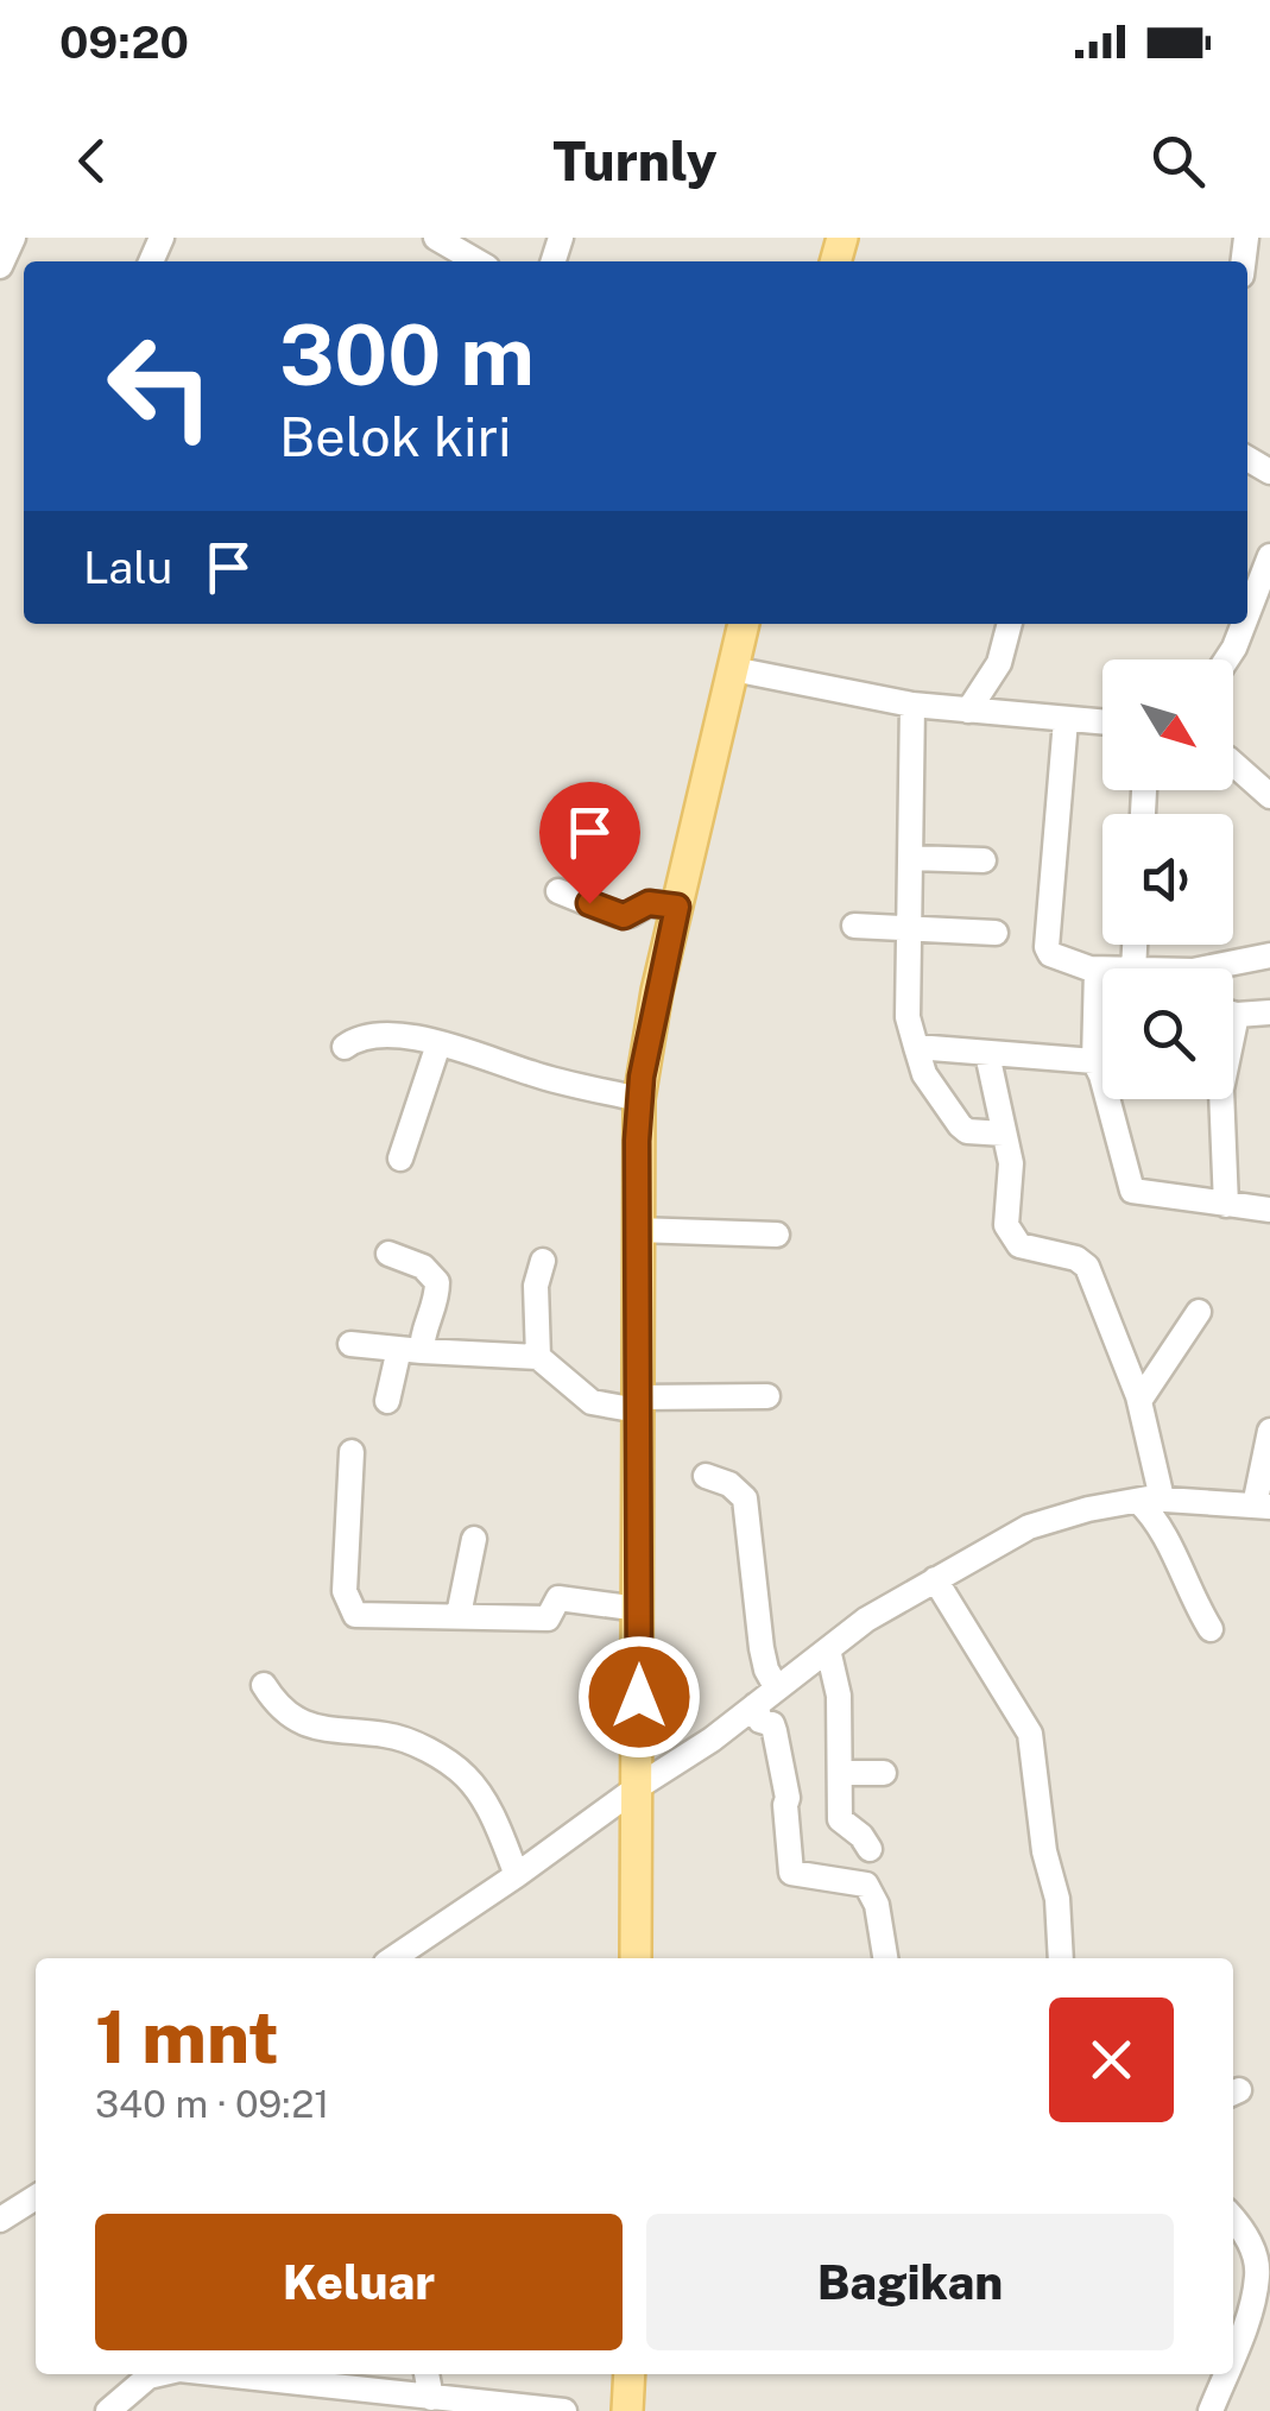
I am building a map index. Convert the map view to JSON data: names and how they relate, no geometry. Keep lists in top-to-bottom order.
{
  "north": "bottom right",
  "page": {
    "status": "09:20",
    "header": "Turnly",
    "turn": ["300 m", "Belok kiri"],
    "then": "Lalu",
    "heading": ["1 mnt", "340 m · 09:21"],
    "buttons": ["Keluar", "Bagikan"]
  }
}
